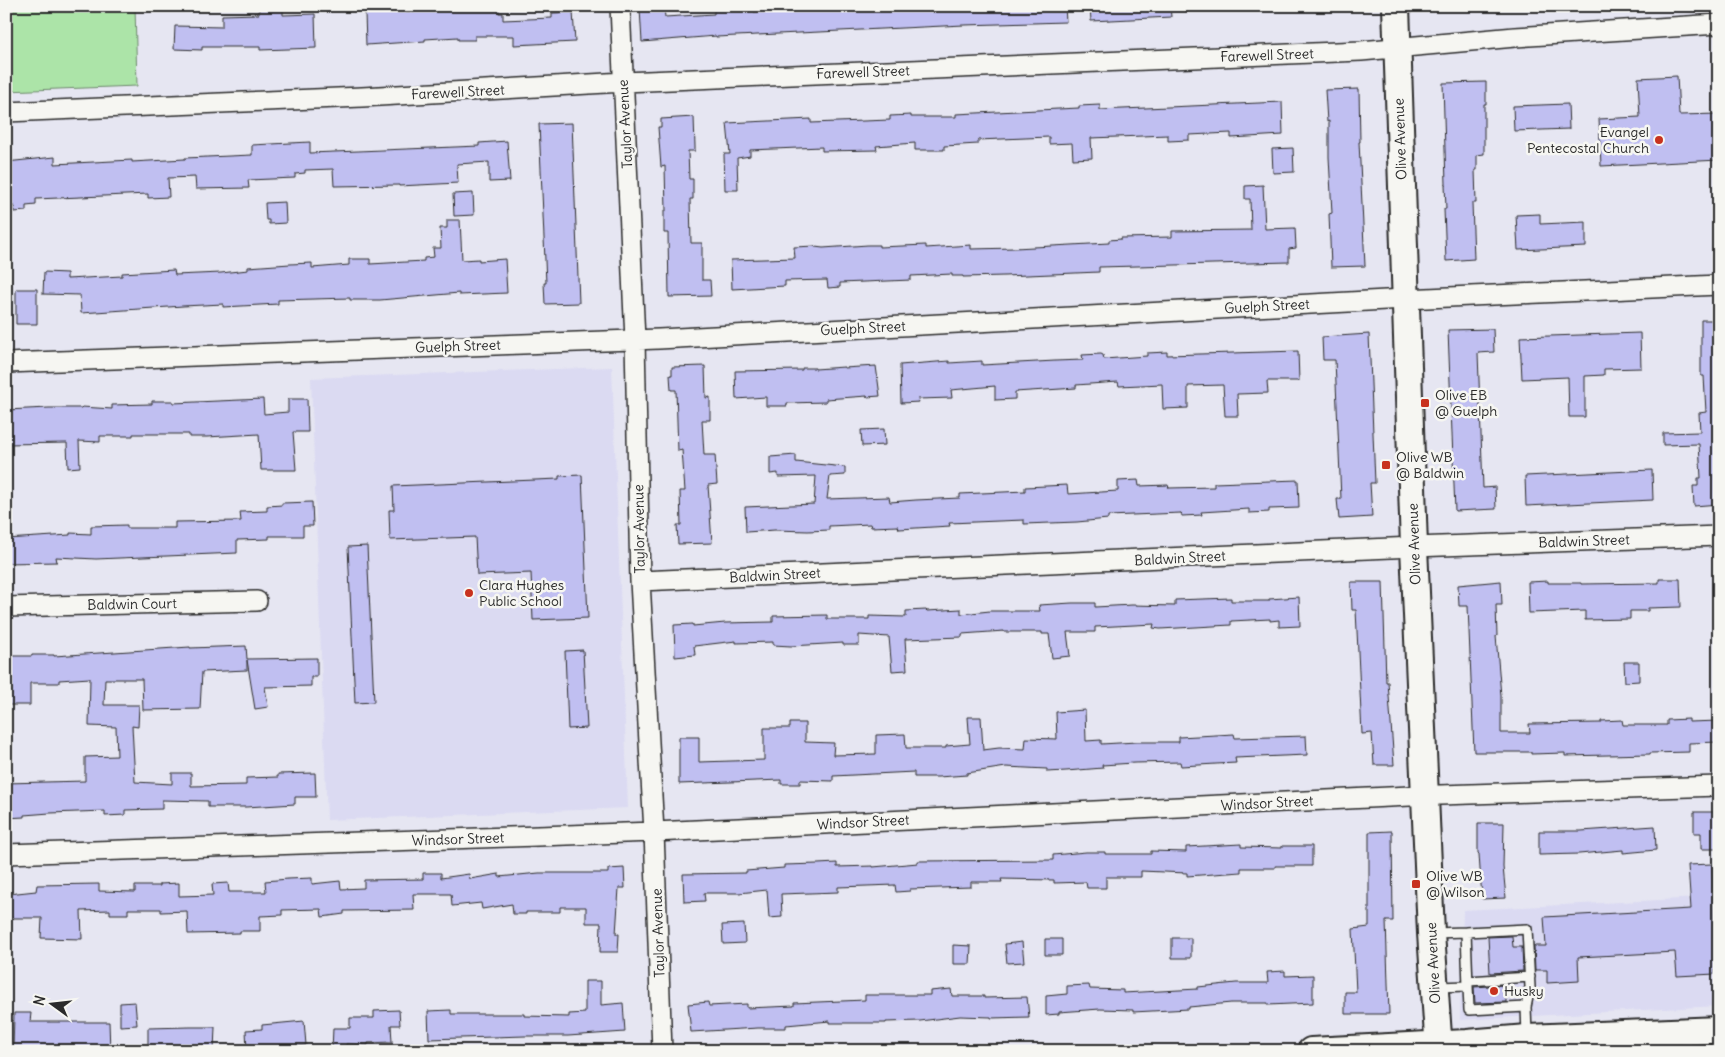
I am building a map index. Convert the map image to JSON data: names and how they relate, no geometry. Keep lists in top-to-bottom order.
{
  "streets": {
    "main road": ["Olive Avenue"],
    "street": [
      "Farewell Street",
      "Taylor Avenue",
      "Guelph Street",
      "Baldwin Street",
      "Baldwin Court",
      "Windsor Street"
    ]
  },
  "crossings": [
    ["Farewell Street", "Taylor Avenue"],
    ["Farewell Street", "Olive Avenue"],
    ["Taylor Avenue", "Guelph Street"],
    ["Taylor Avenue", "Baldwin Street"],
    ["Taylor Avenue", "Windsor Street"],
    ["Olive Avenue", "Guelph Street"],
    ["Olive Avenue", "Baldwin Street"],
    ["Olive Avenue", "Windsor Street"]
  ],
  "places": {
    "other": ["Evangel Pentecostal Church", "Clara Hughes Public School", "Husky"],
    "transit": ["Olive EB @ Guelph", "Olive WB @ Baldwin", "Olive WB @ Wilson"]
  },
  "north": "left"
}
